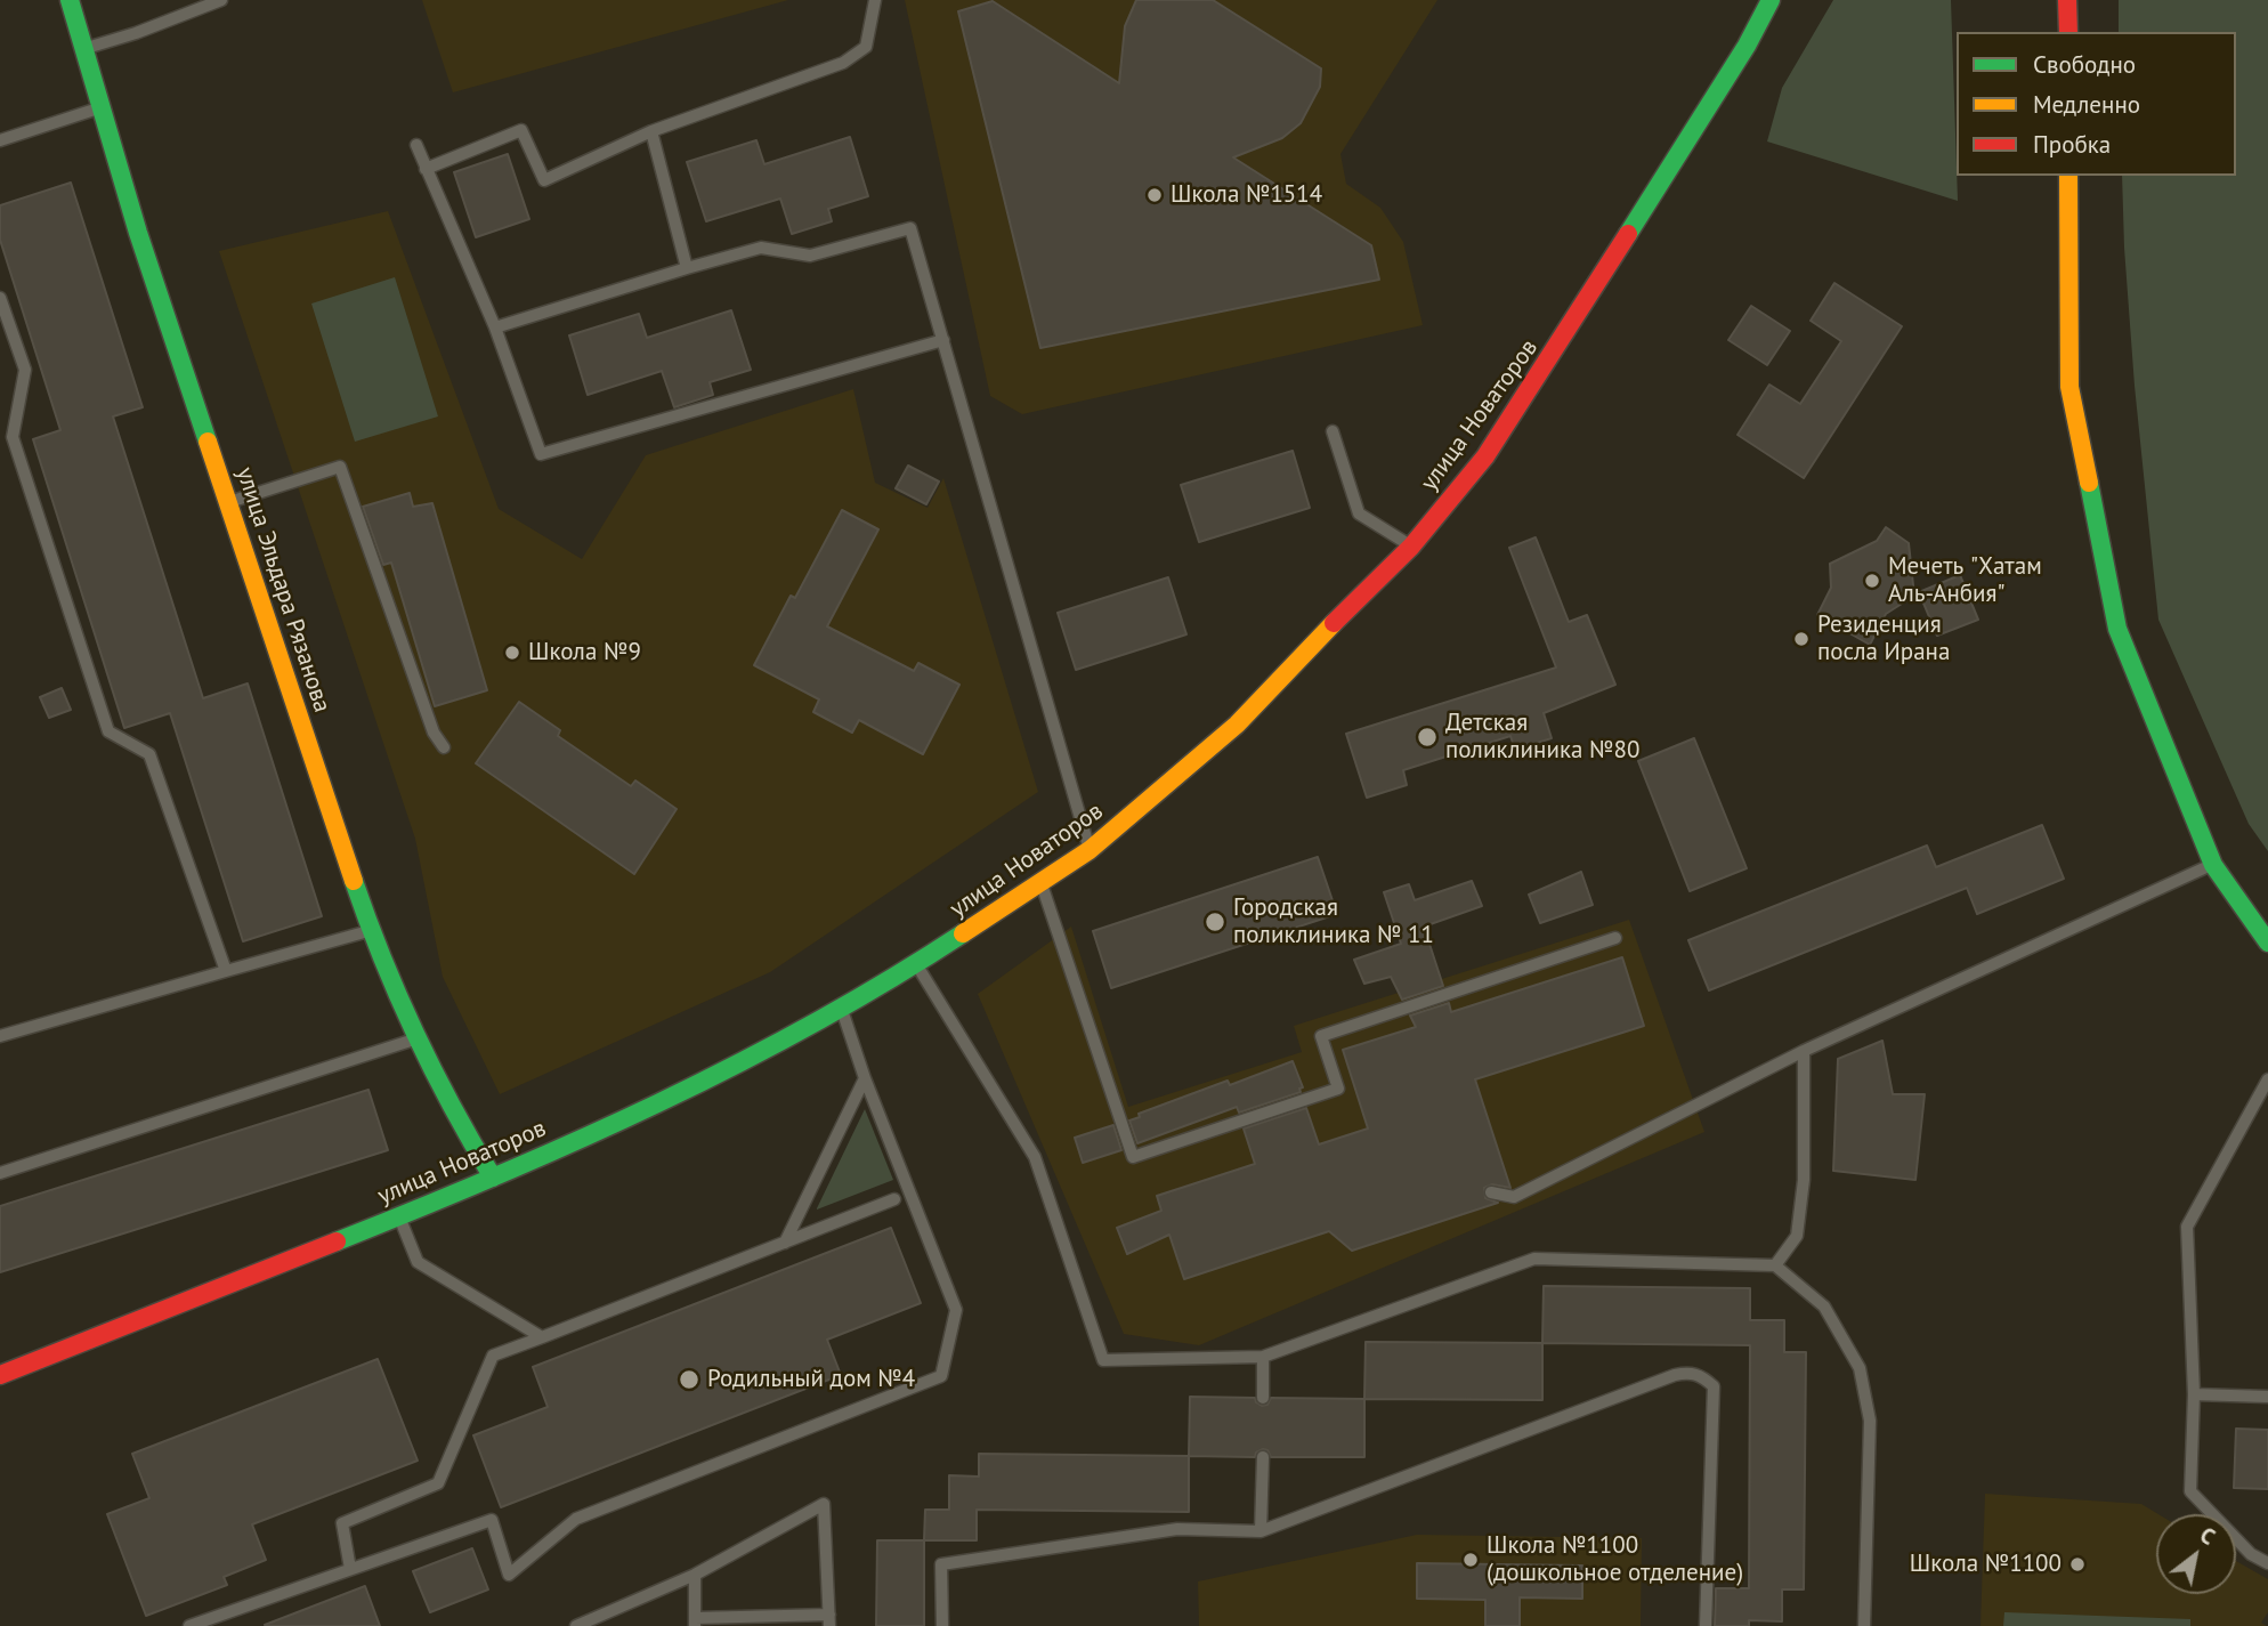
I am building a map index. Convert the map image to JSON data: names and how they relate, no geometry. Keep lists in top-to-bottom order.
{
  "streets": {
    "street": ["улица Новаторов", "улица Эльдара Рязанова"]
  },
  "crossings": [
    ["улица Новаторов", "улица Эльдара Рязанова"]
  ],
  "places": [
    "Школа №1514",
    "Мечеть \"Хатам Аль-Анбия\"",
    "Резиденция посла Ирана",
    "Школа №9",
    "Детская поликлиника №80",
    "Городская поликлиника № 11",
    "Родильный дом №4",
    "Школа №1100 (дошкольное отделение)",
    "Школа №1100"
  ],
  "legend": ["Свободно", "Медленно", "Пробка"],
  "north": "top right"
}
